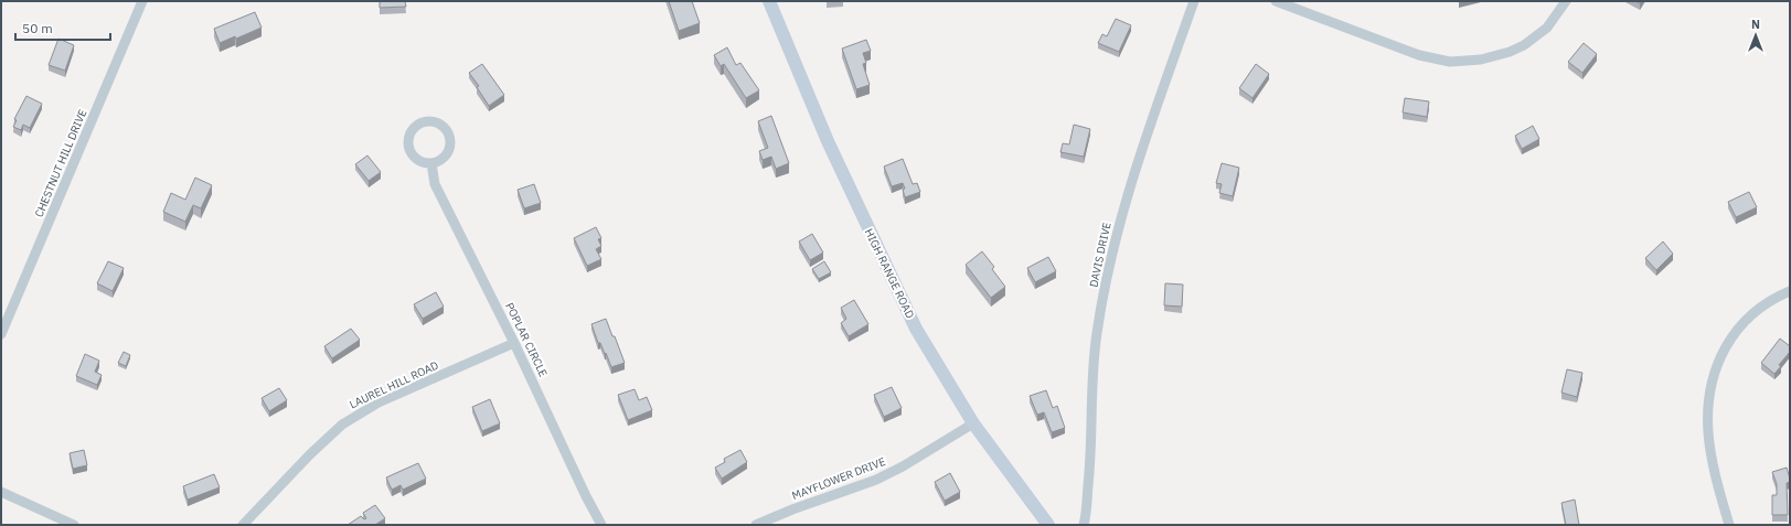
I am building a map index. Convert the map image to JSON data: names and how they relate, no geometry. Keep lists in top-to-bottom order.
{
  "streets": {
    "street": [
      "CHESTNUT HILL DRIVE",
      "DAVIS DRIVE",
      "HIGH RANGE ROAD",
      "POPLAR CIRCLE",
      "LAUREL HILL ROAD",
      "MAYFLOWER DRIVE"
    ]
  },
  "crossings": [
    ["HIGH RANGE ROAD", "MAYFLOWER DRIVE"],
    ["POPLAR CIRCLE", "LAUREL HILL ROAD"]
  ],
  "scale_bar": "50 m",
  "north": "top"
}
